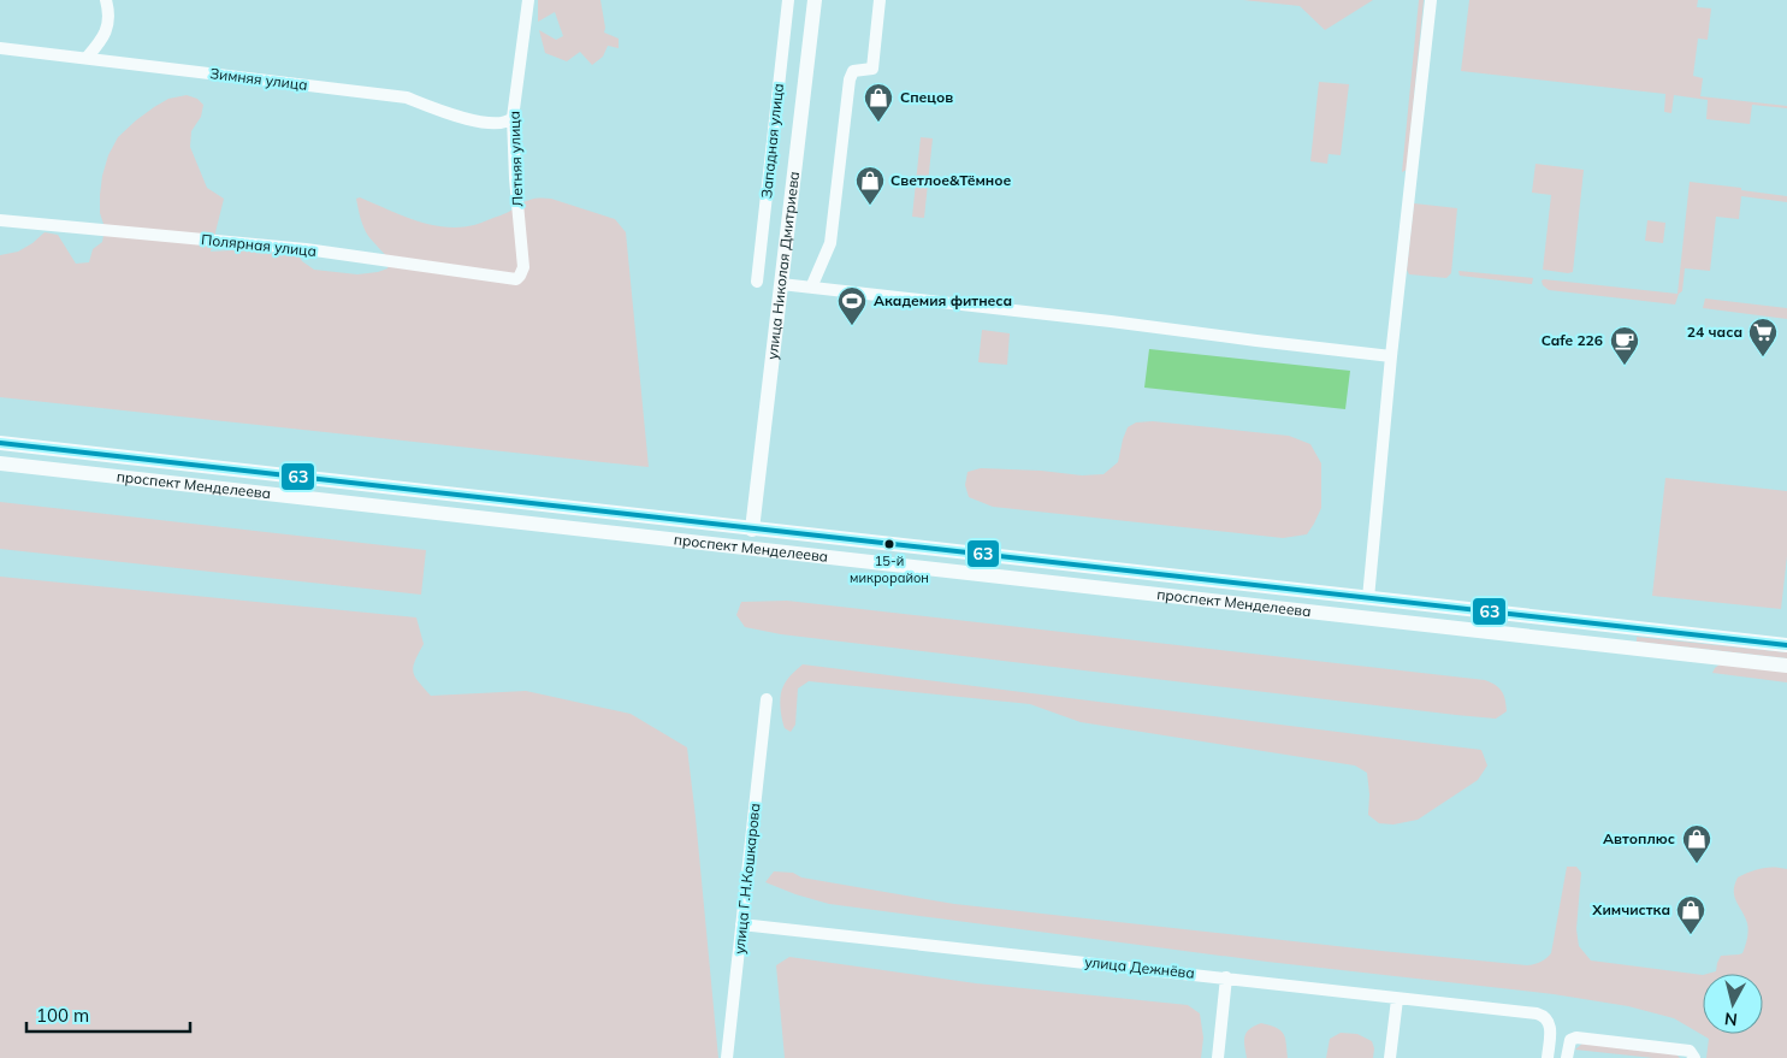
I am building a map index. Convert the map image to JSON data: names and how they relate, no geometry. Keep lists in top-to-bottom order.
{
  "streets": {
    "main road": ["улица Николая Дмитриева", "проспект Менделеева"],
    "street": [
      "Зимняя улица",
      "Западная улица",
      "Летняя улица",
      "Полярная улица",
      "улица Г.Н.Кошкарова",
      "улица Дежнёва"
    ]
  },
  "crossings": [
    ["Зимняя улица", "Летняя улица"],
    ["Летняя улица", "Полярная улица"],
    ["улица Николая Дмитриева", "проспект Менделеева"],
    ["улица Г.Н.Кошкарова", "улица Дежнёва"]
  ],
  "places": {
    "shop": [
      "Спецов",
      "Светлое&Тёмное",
      "Автоплюс",
      "Химчистка"
    ],
    "sports": ["Академия фитнеса"],
    "supermarket": ["24 часа"],
    "cafe": ["Cafe 226"],
    "other": ["15-й микрорайон"]
  },
  "lines": ["transit line 63"],
  "scale_bar": "100 m",
  "north": "bottom"
}
